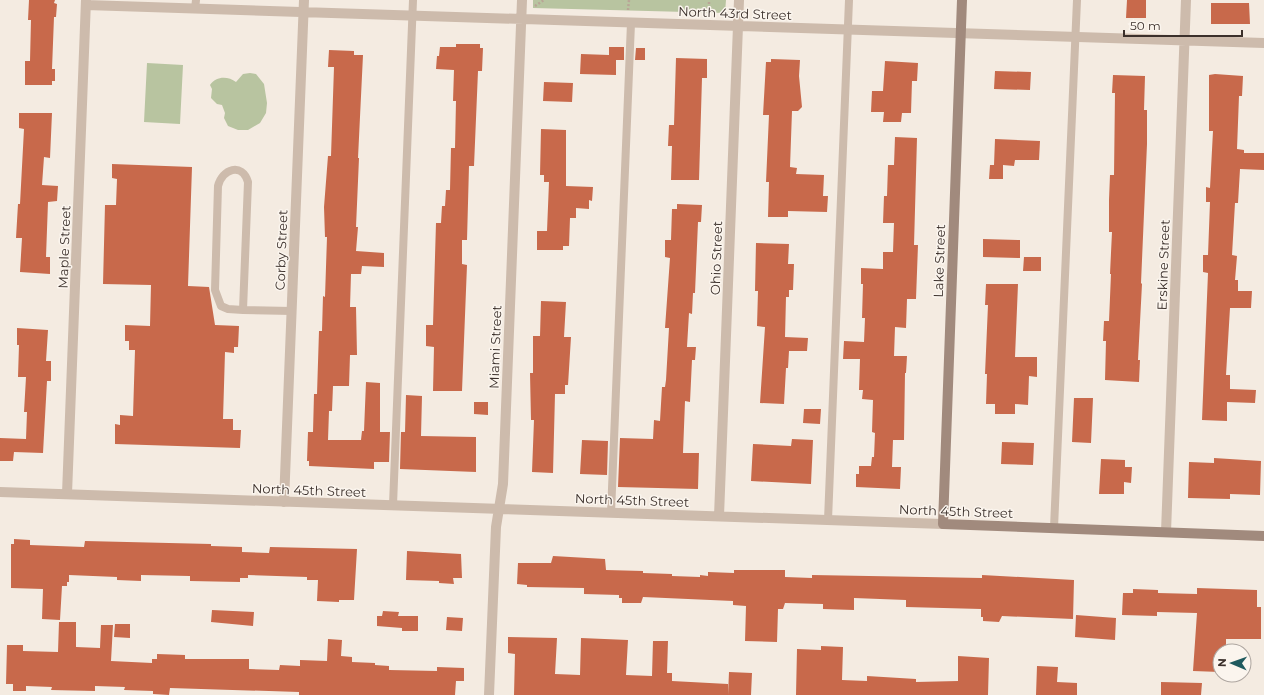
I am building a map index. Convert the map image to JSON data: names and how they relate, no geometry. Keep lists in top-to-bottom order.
{
  "streets": {
    "main road": ["Lake Street", "North 45th Street"],
    "street": [
      "North 43rd Street",
      "Maple Street",
      "Corby Street",
      "Ohio Street",
      "Erskine Street",
      "Miami Street"
    ]
  },
  "crossings": [
    ["North 43rd Street", "Maple Street"],
    ["North 43rd Street", "Corby Street"],
    ["North 43rd Street", "Ohio Street"],
    ["North 43rd Street", "Lake Street"],
    ["North 43rd Street", "Erskine Street"],
    ["North 43rd Street", "Miami Street"],
    ["Maple Street", "North 45th Street"],
    ["Corby Street", "North 45th Street"],
    ["Ohio Street", "North 45th Street"],
    ["Lake Street", "North 45th Street"],
    ["Erskine Street", "North 45th Street"],
    ["Miami Street", "North 45th Street"]
  ],
  "scale_bar": "50 m",
  "north": "left"
}
